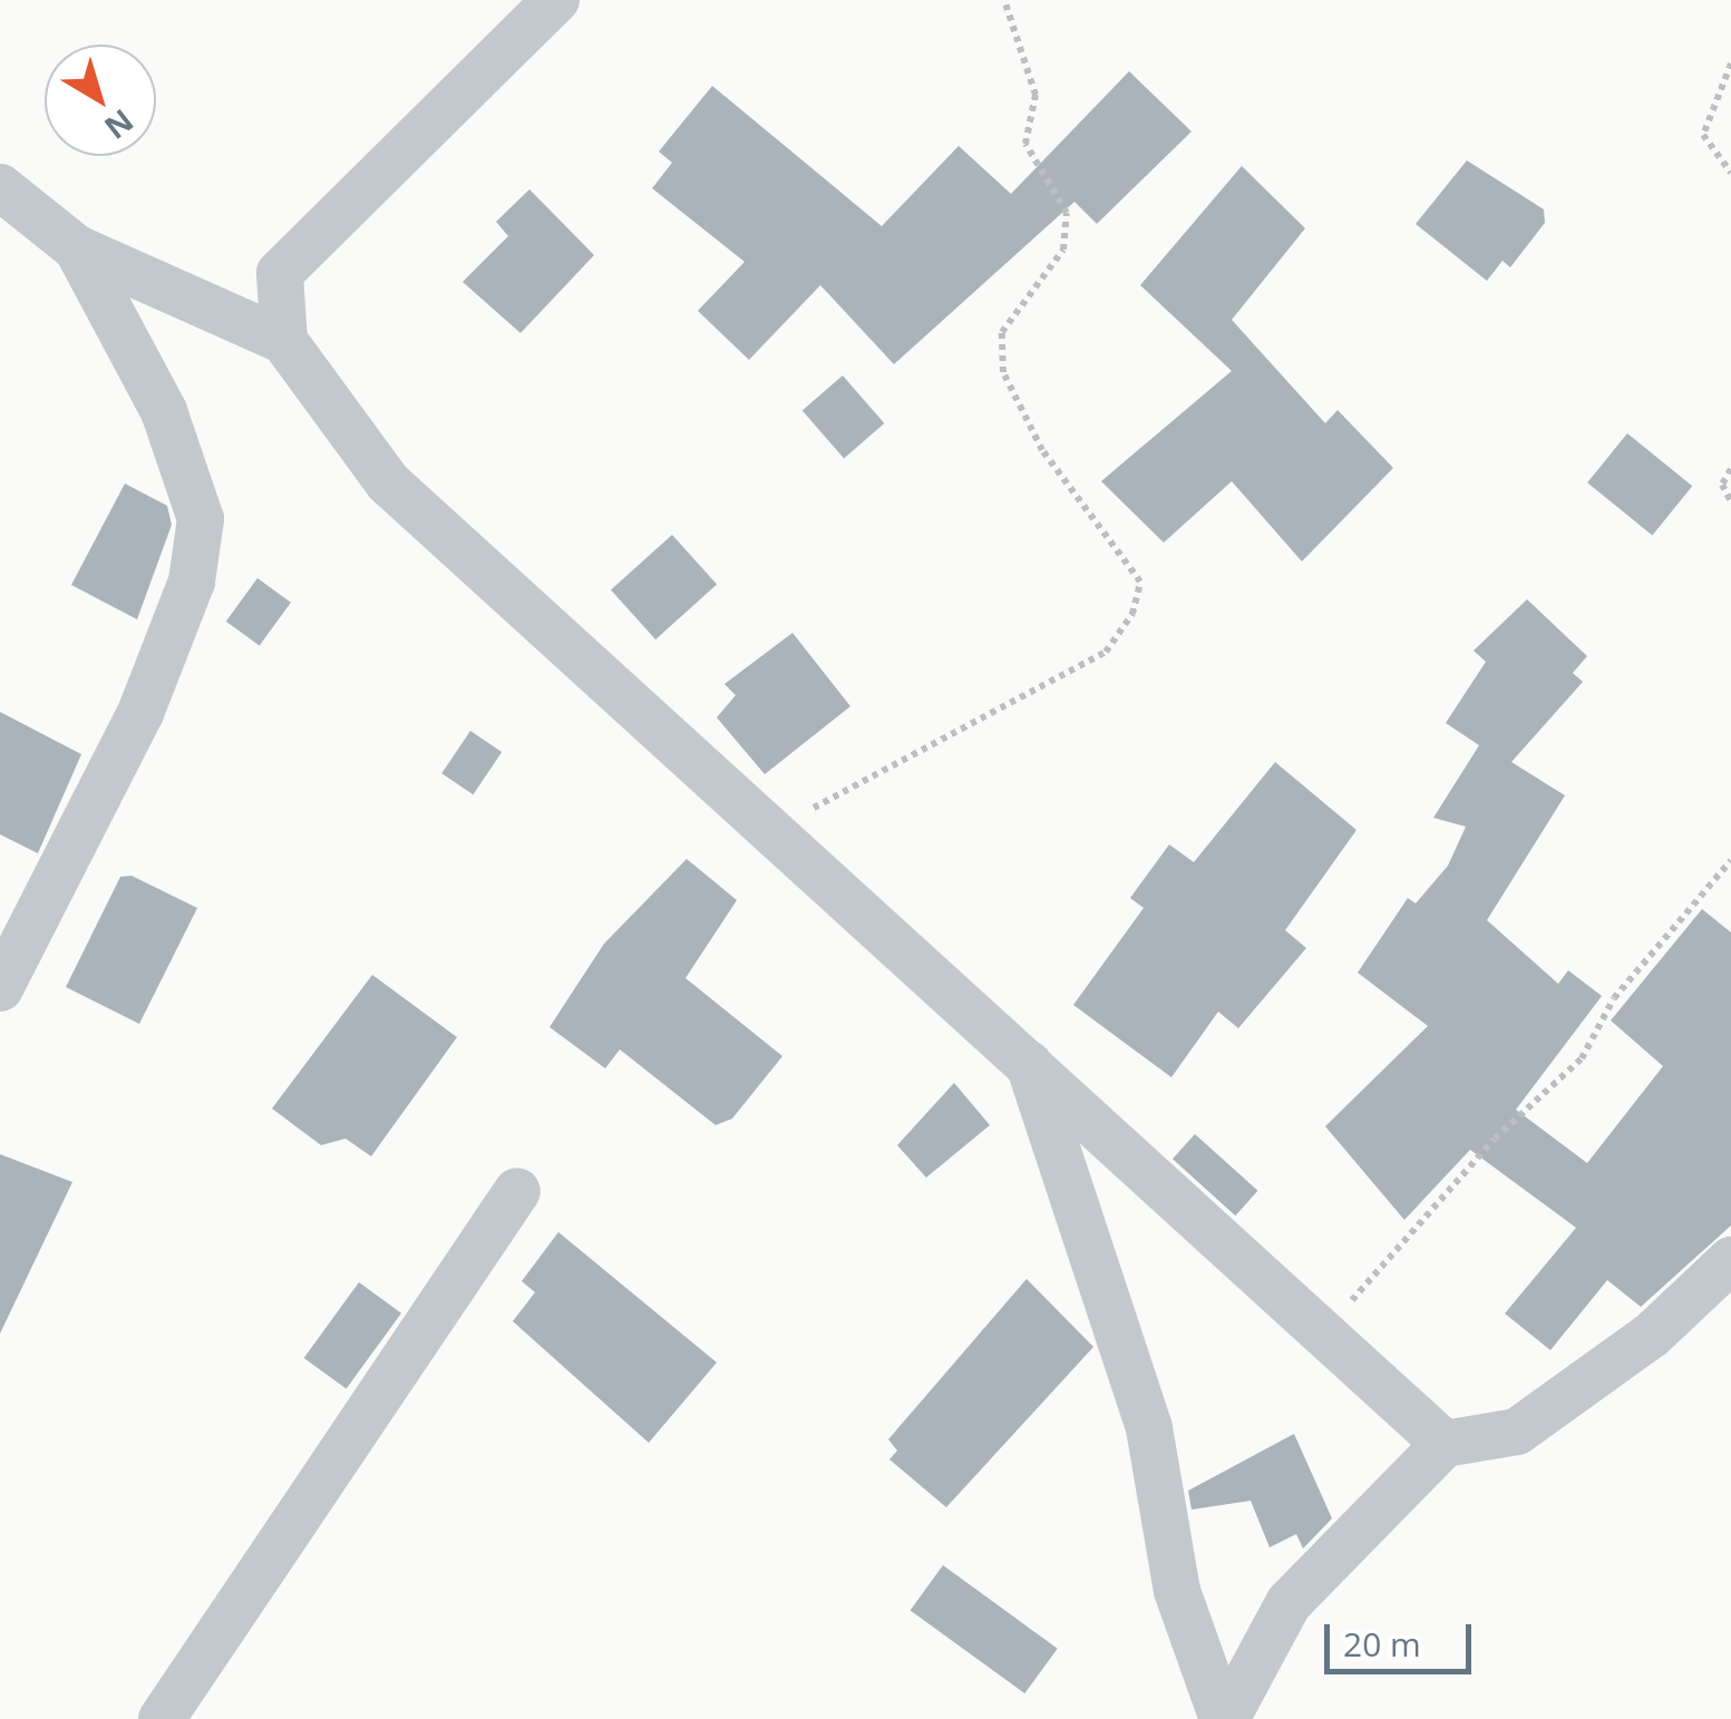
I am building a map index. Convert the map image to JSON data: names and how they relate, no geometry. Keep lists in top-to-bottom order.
{
  "scale_bar": "20 m",
  "north": "bottom right"
}
